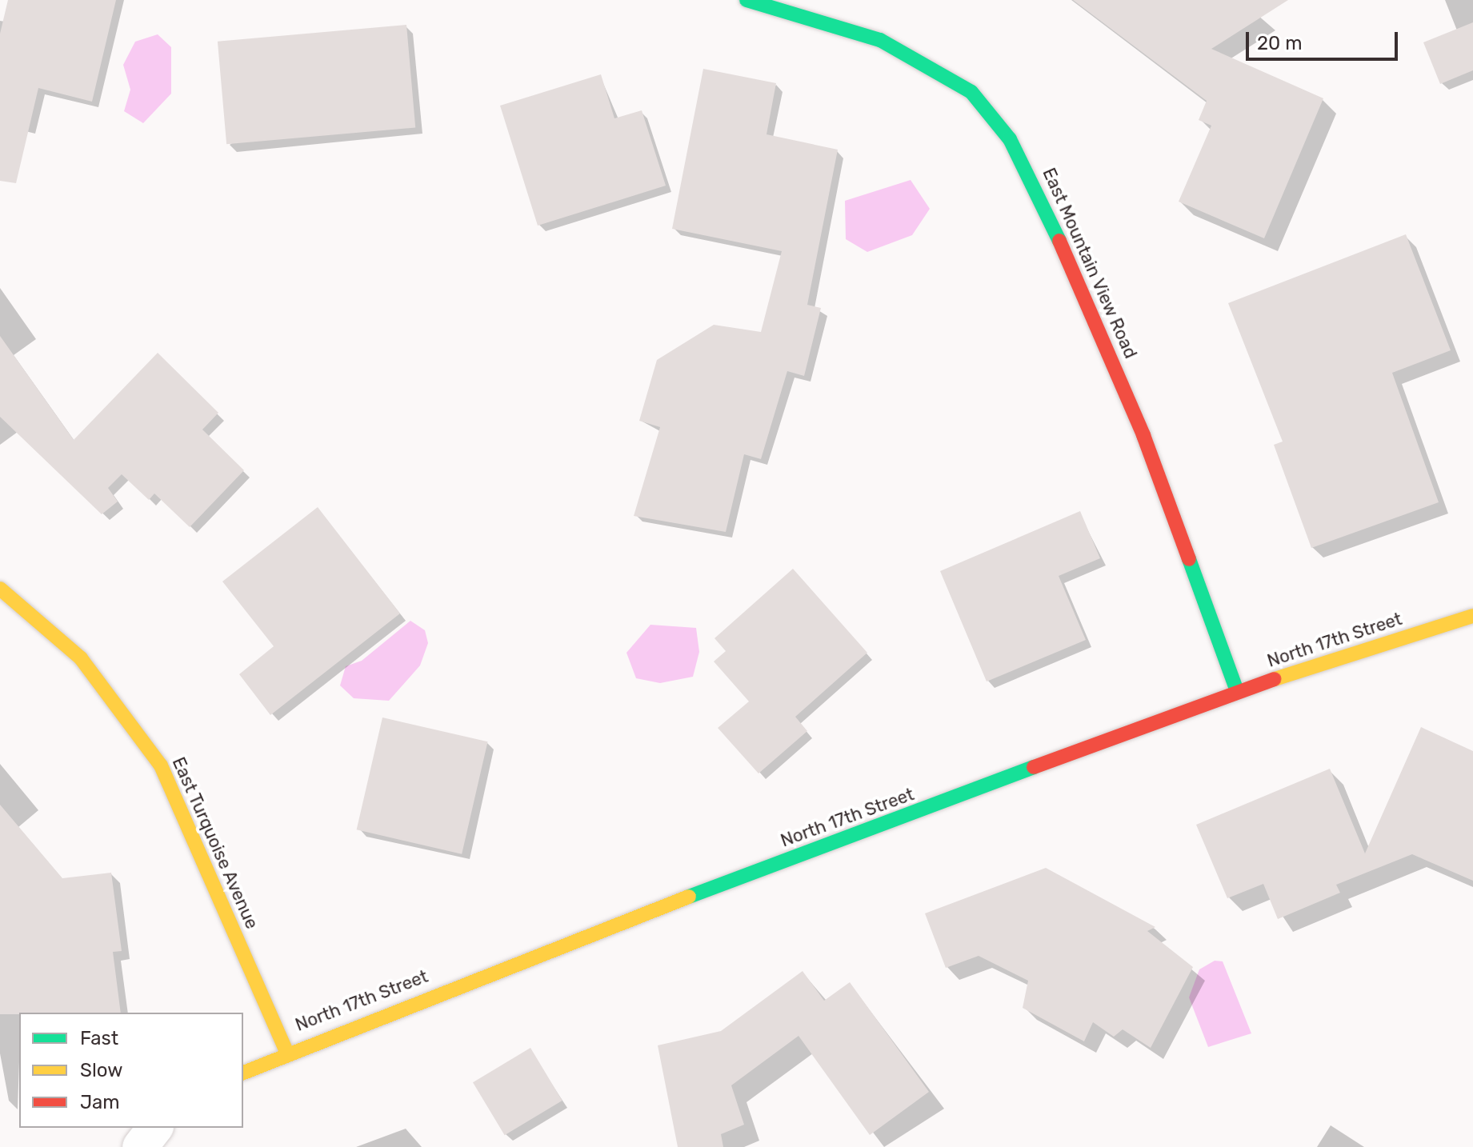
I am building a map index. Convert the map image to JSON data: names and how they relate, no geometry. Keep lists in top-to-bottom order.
{
  "streets": {
    "street": ["East Mountain View Road", "North 17th Street", "East Turquoise Avenue"]
  },
  "crossings": [
    ["East Mountain View Road", "North 17th Street"],
    ["North 17th Street", "East Turquoise Avenue"]
  ],
  "legend": ["Fast", "Slow", "Jam"],
  "scale_bar": "20 m"
}
